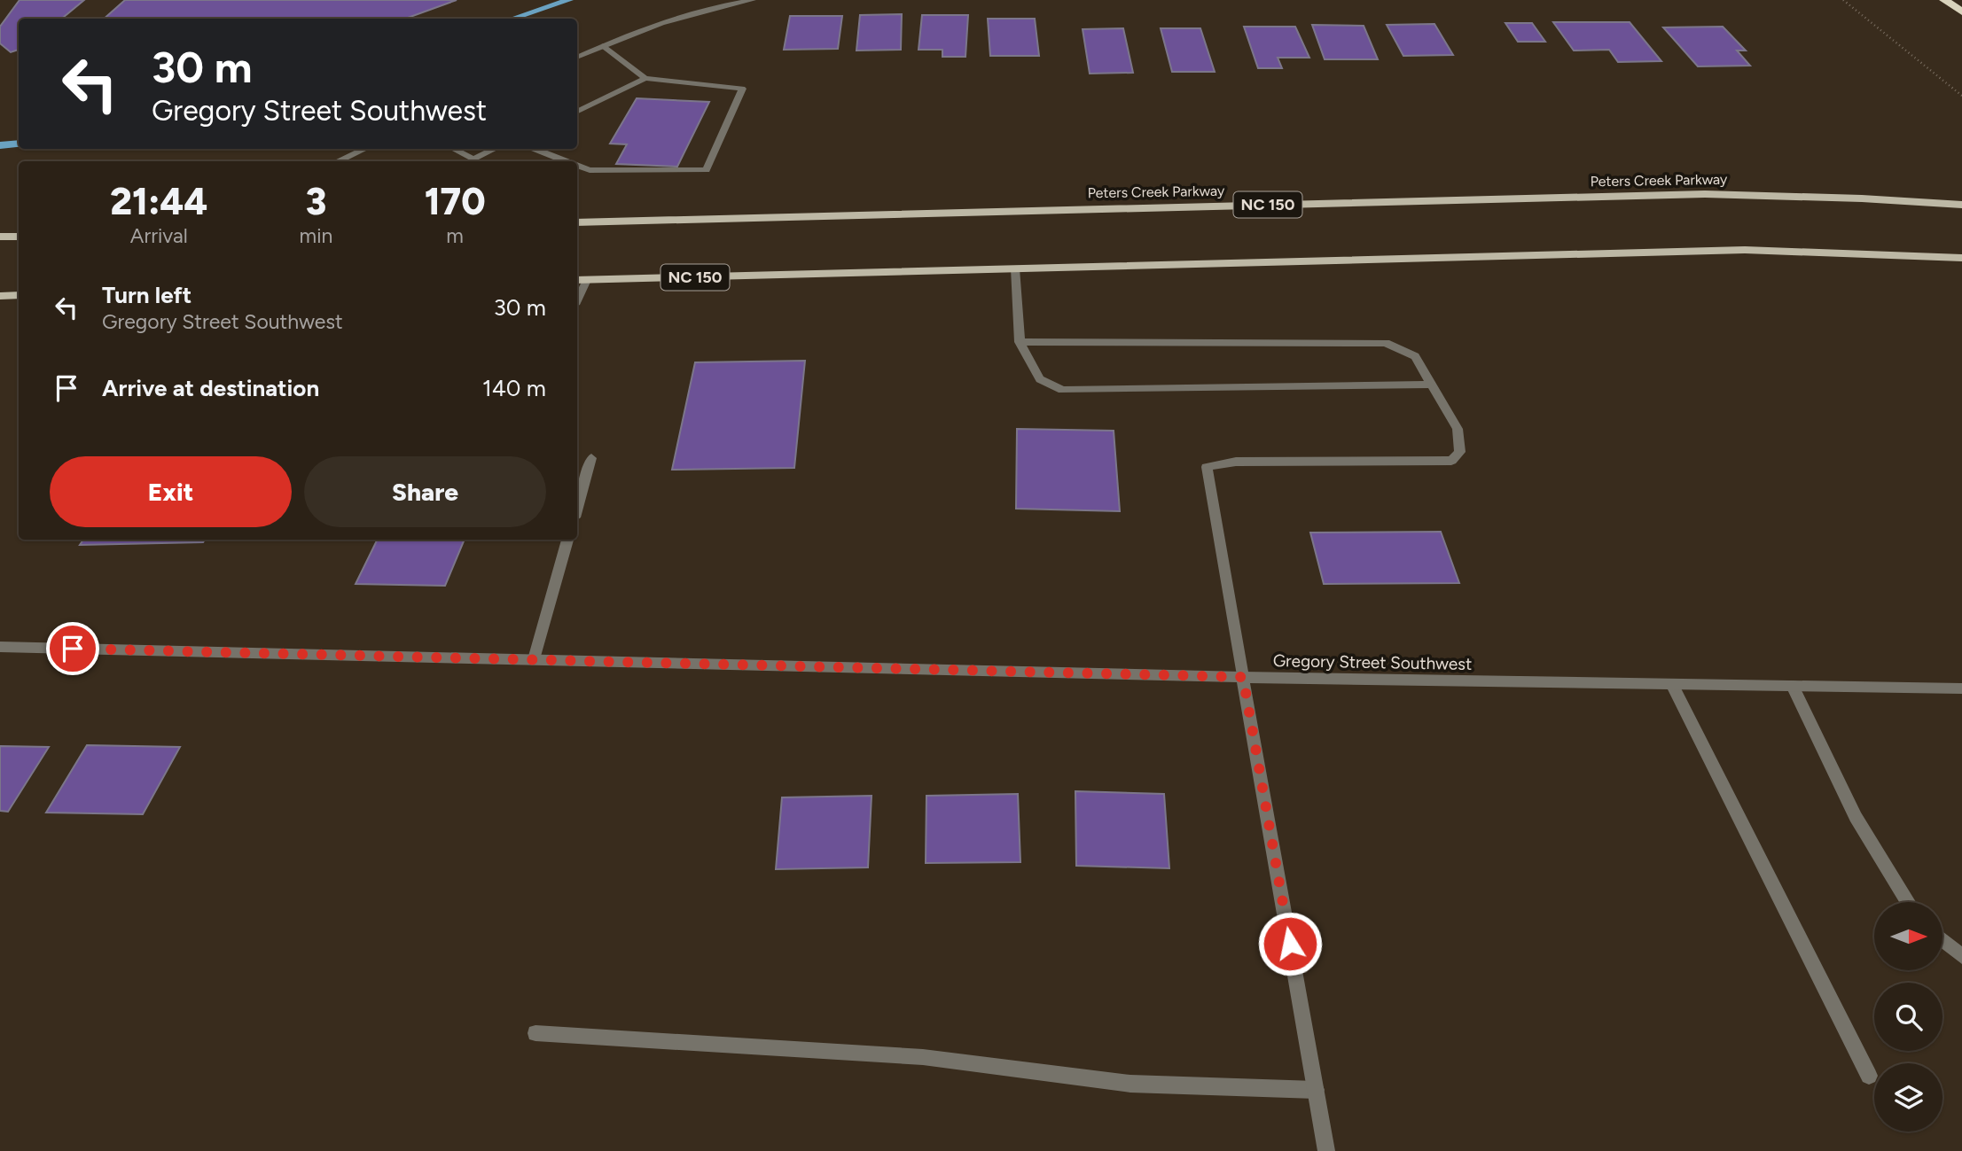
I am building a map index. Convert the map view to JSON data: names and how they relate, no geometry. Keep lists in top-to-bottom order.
{
  "streets": {
    "main road": ["Peters Creek Parkway", "NC 150"],
    "street": ["Gregory Street Southwest"]
  },
  "north": "right",
  "page": {
    "turn": ["30 m", "Gregory Street Southwest"],
    "eta": [
      "21:44",
      "Arrival",
      "3",
      "min",
      "170",
      "m"
    ],
    "list": [
      {
        "name": "Turn left",
        "note": "Gregory Street Southwest",
        "value": "30 m"
      },
      {
        "name": "Arrive at destination",
        "value": "140 m"
      }
    ],
    "buttons": ["Exit", "Share"]
  }
}
